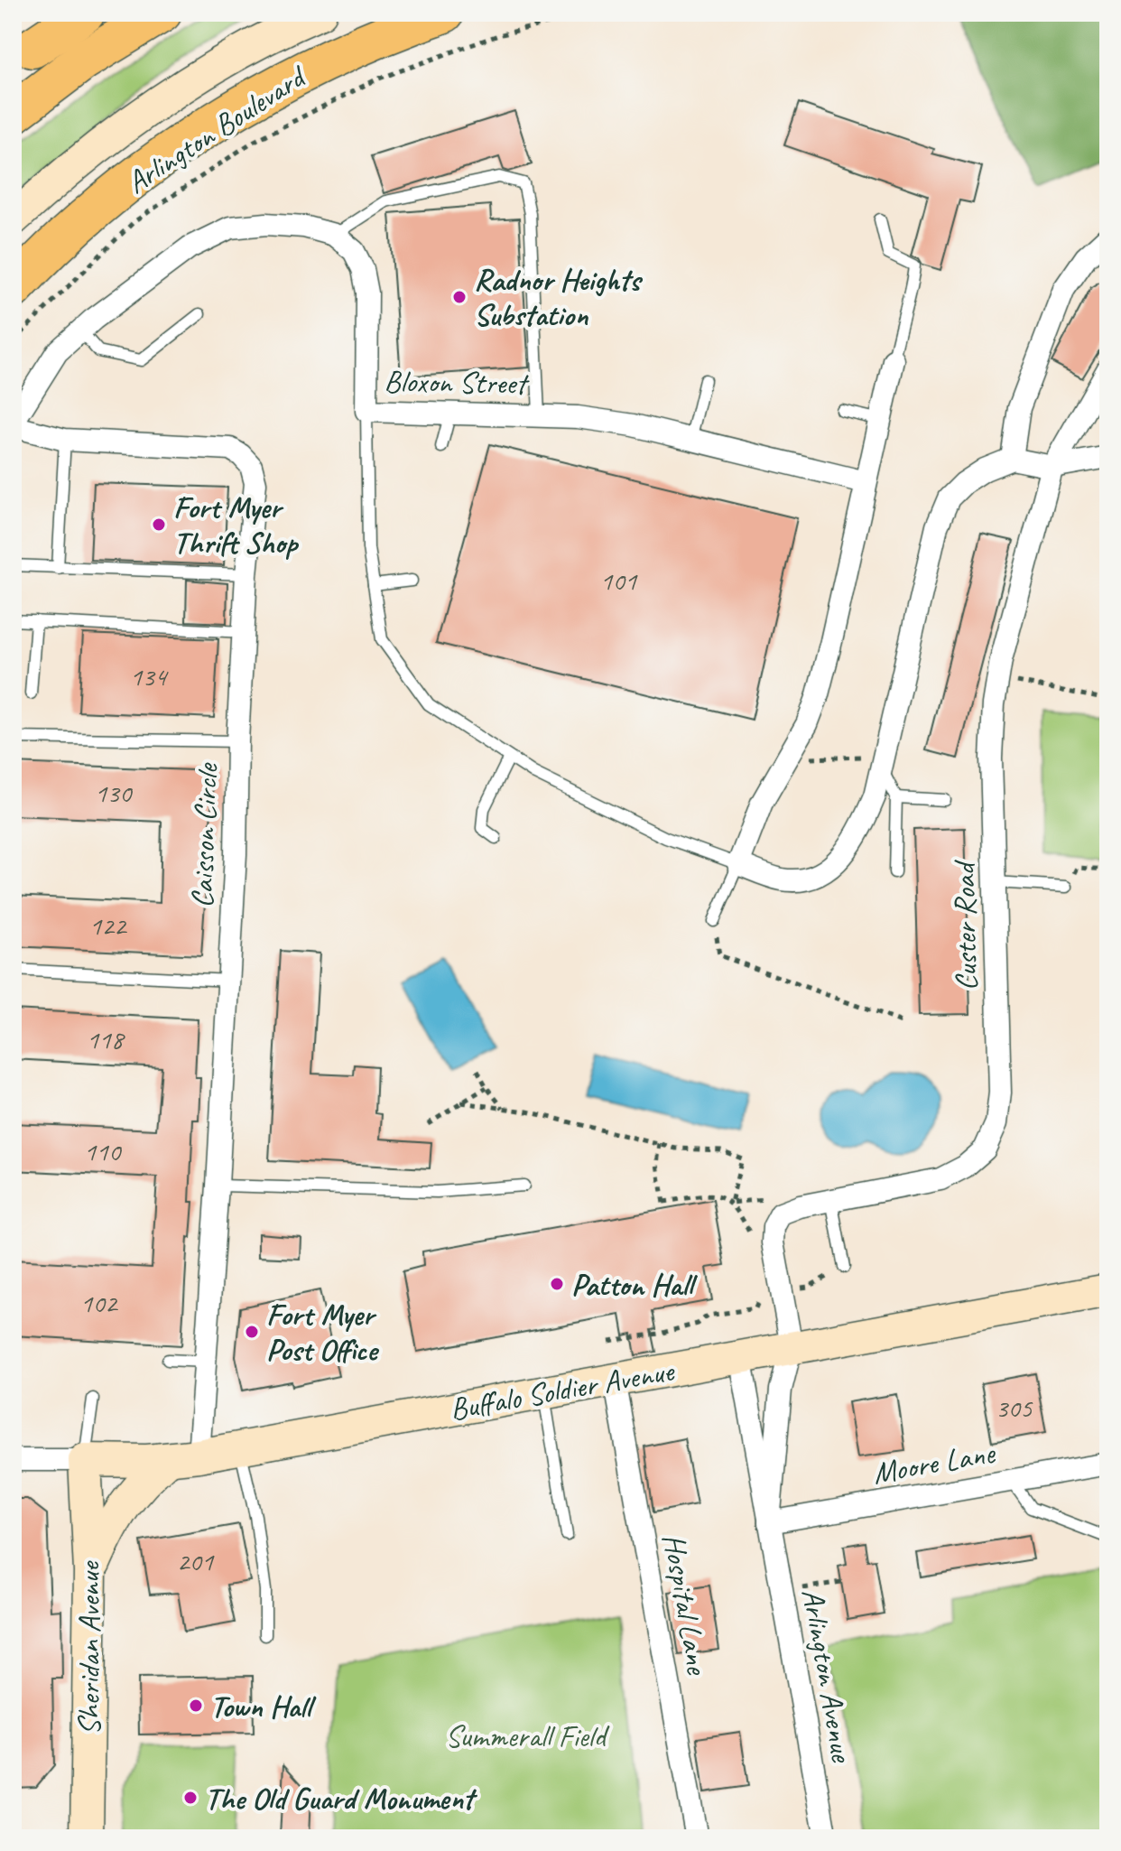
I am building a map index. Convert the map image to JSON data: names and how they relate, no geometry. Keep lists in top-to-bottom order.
{
  "streets": {
    "highway": ["Arlington Boulevard"],
    "street": [
      "Bloxon Street",
      "Caisson Circle",
      "Custer Road",
      "Buffalo Soldier Avenue",
      "Moore Lane",
      "Hospital Lane",
      "Sheridan Avenue",
      "Arlington Avenue"
    ]
  },
  "crossings": [
    ["Caisson Circle", "Buffalo Soldier Avenue"],
    ["Custer Road", "Buffalo Soldier Avenue"],
    ["Custer Road", "Arlington Avenue"],
    ["Buffalo Soldier Avenue", "Hospital Lane"],
    ["Buffalo Soldier Avenue", "Sheridan Avenue"],
    ["Buffalo Soldier Avenue", "Arlington Avenue"],
    ["Moore Lane", "Arlington Avenue"]
  ],
  "parks": ["Summerall Field"],
  "places": [
    "Radnor Heights Substation",
    "Fort Myer Thrift Shop",
    "Patton Hall",
    "Fort Myer Post Office",
    "Town Hall",
    "The Old Guard Monument"
  ],
  "house_numbers": [
    "101",
    "134",
    "130",
    "122",
    "118",
    "110",
    "102",
    "305",
    "201"
  ]
}
